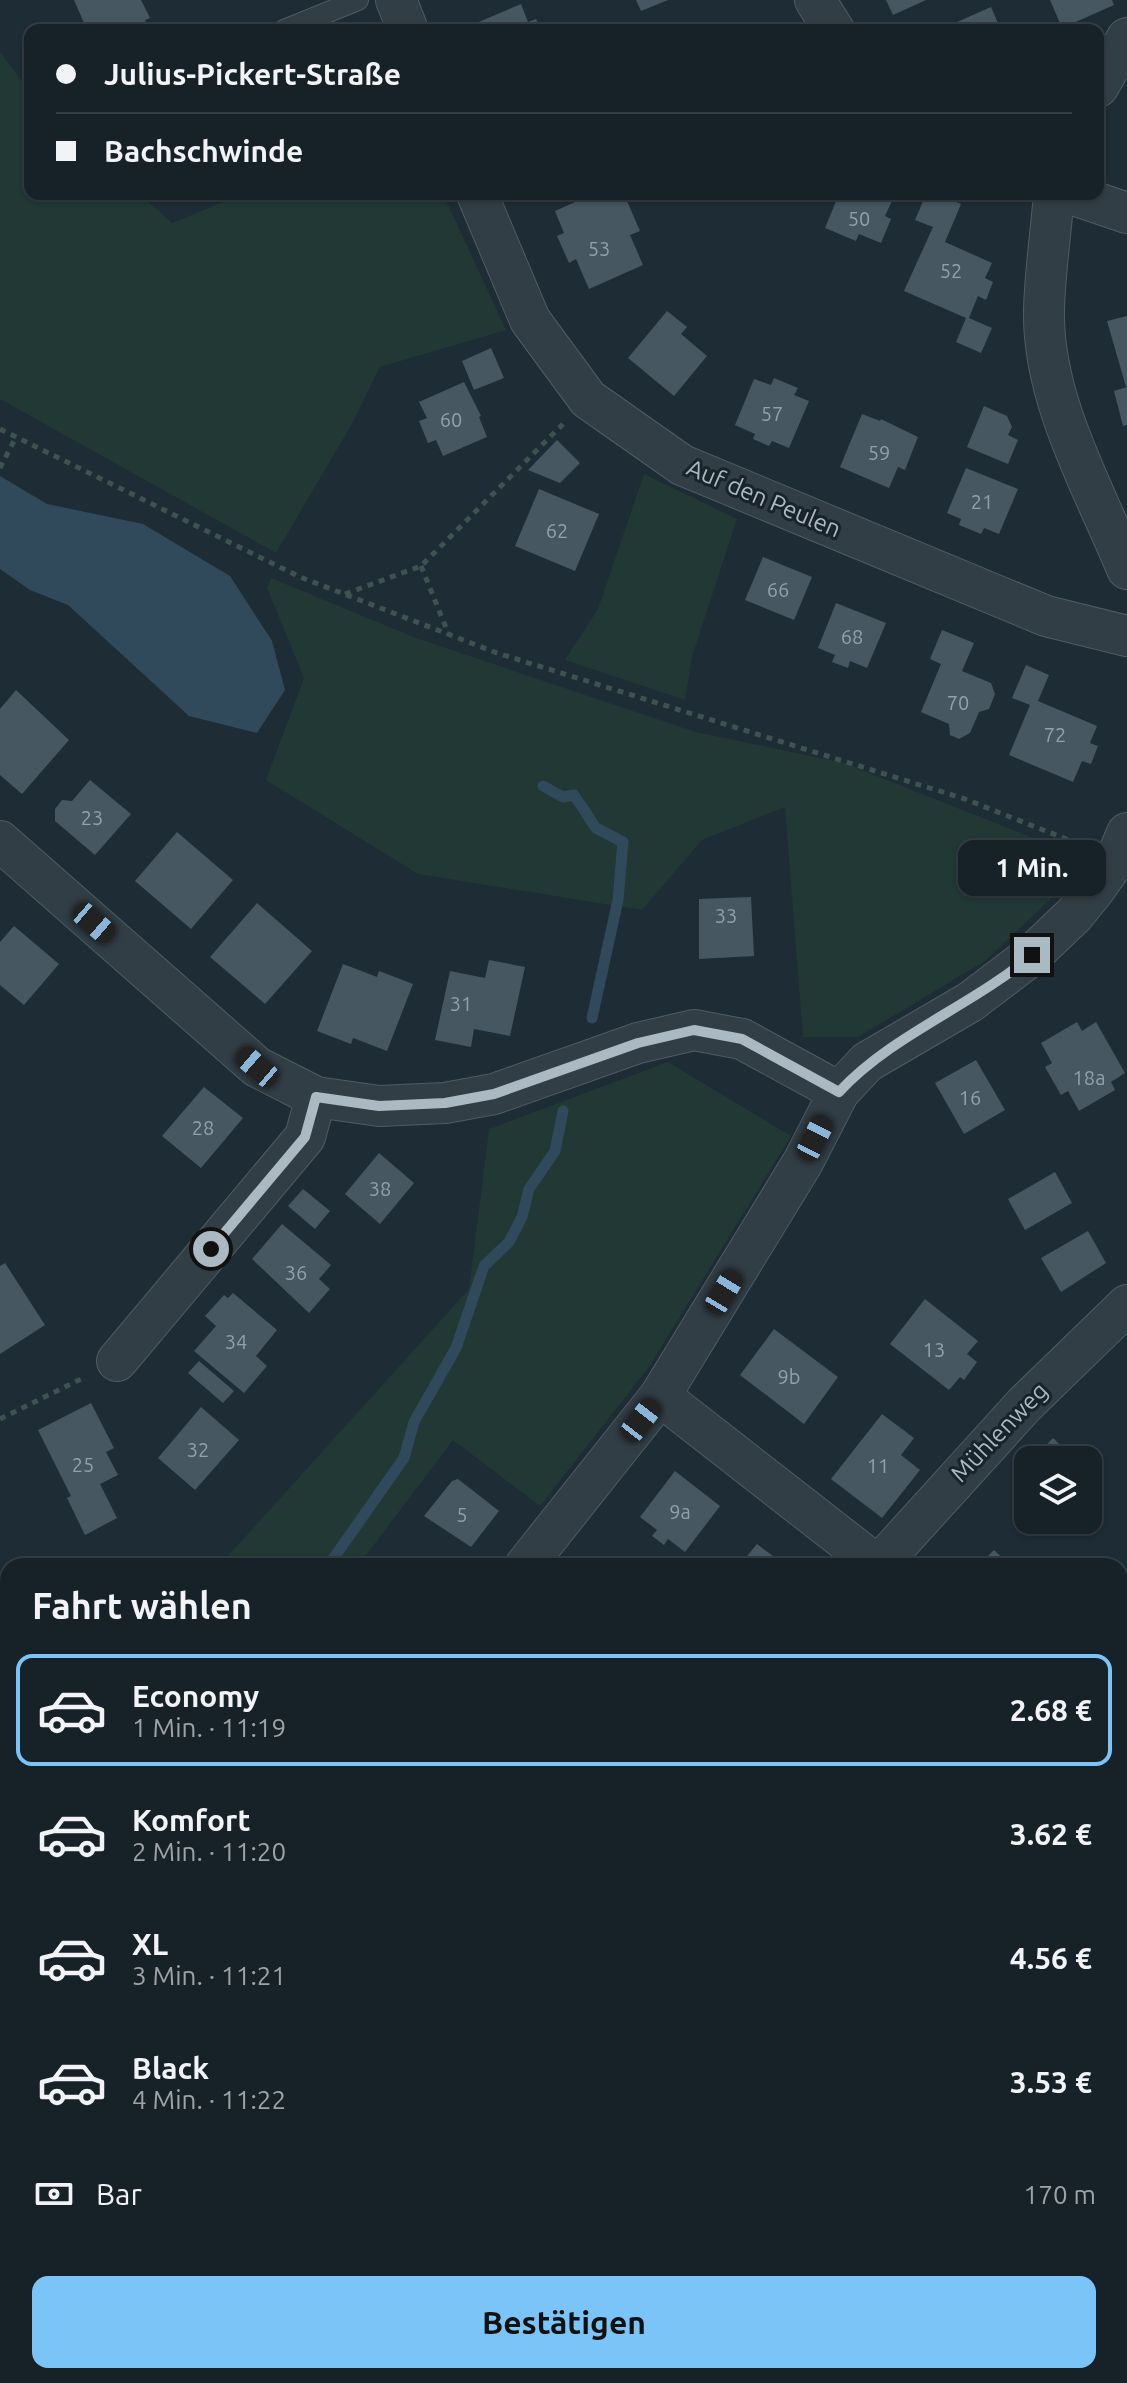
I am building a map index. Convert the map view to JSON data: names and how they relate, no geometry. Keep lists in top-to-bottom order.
{
  "streets": {
    "street": ["Auf den Peulen", "Mühlenweg"]
  },
  "house_numbers": [
    "50",
    "53",
    "52",
    "57",
    "60",
    "59",
    "21",
    "62",
    "66",
    "68",
    "70",
    "72",
    "23",
    "33",
    "31",
    "18a",
    "16",
    "28",
    "38",
    "36",
    "34",
    "13",
    "9b",
    "32",
    "25",
    "11",
    "9a",
    "5"
  ],
  "page": {
    "banner": ["Julius-Pickert-Straße", "Bachschwinde"],
    "bubble": "1 Min.",
    "heading": "Fahrt wählen",
    "list": [
      {
        "name": "Economy",
        "note": "1 Min. · 11:19",
        "value": "2.68 €"
      },
      {
        "name": "Komfort",
        "note": "2 Min. · 11:20",
        "value": "3.62 €"
      },
      {
        "name": "XL",
        "note": "3 Min. · 11:21",
        "value": "4.56 €"
      },
      {
        "name": "Black",
        "note": "4 Min. · 11:22",
        "value": "3.53 €"
      }
    ],
    "pay": ["Bar", "170 m"],
    "buttons": "Bestätigen"
  }
}
